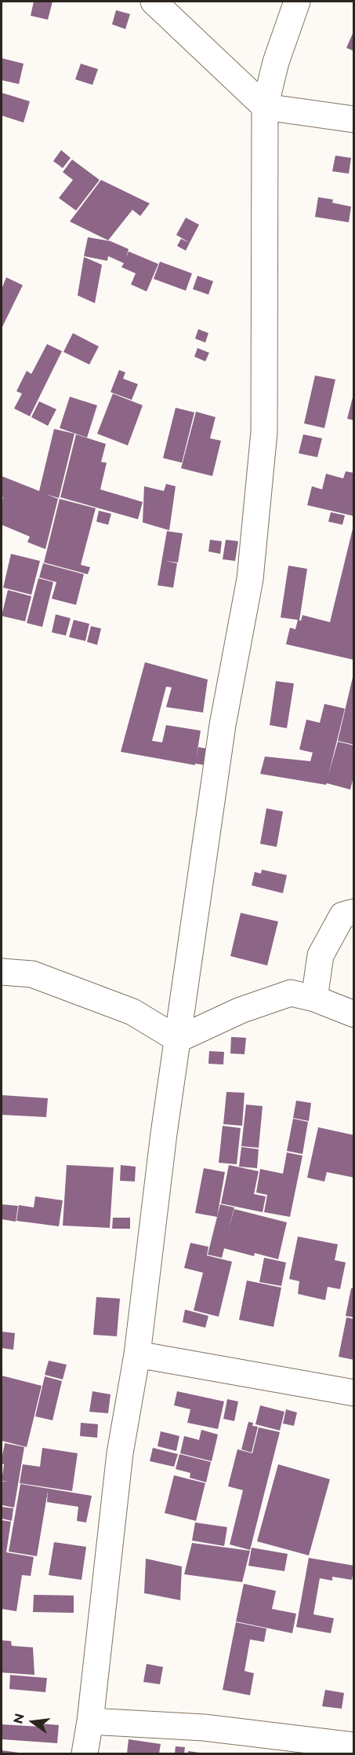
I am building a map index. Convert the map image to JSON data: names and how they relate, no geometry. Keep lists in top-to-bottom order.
{
  "north": "left"
}
